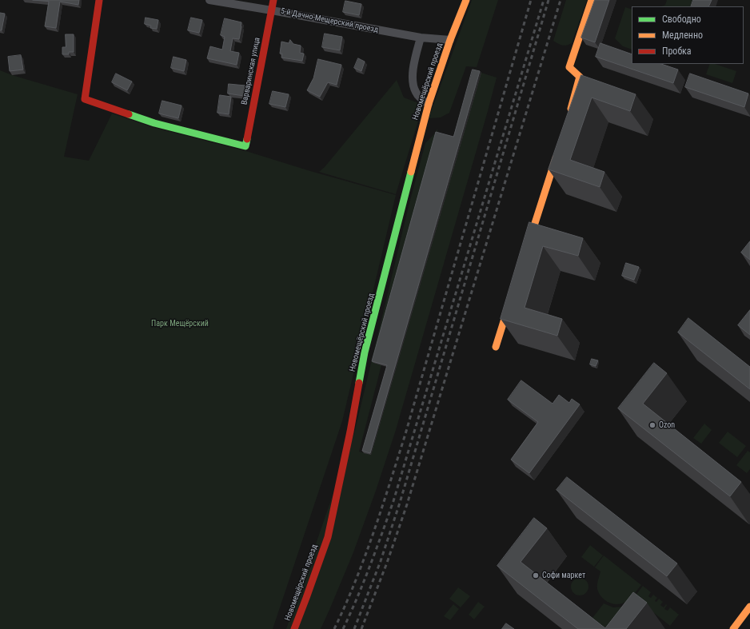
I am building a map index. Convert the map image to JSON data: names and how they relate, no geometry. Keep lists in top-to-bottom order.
{
  "streets": {
    "street": ["5-й Дачно-Мещерский проезд", "Варваринская улица", "Новомещёрский проезд"]
  },
  "crossings": [
    ["5-й Дачно-Мещерский проезд", "Варваринская улица"],
    ["5-й Дачно-Мещерский проезд", "Новомещёрский проезд"]
  ],
  "parks": ["Парк Мещёрский"],
  "places": ["Ozon", "Софи маркет"],
  "legend": ["Свободно", "Медленно", "Пробка"]
}
